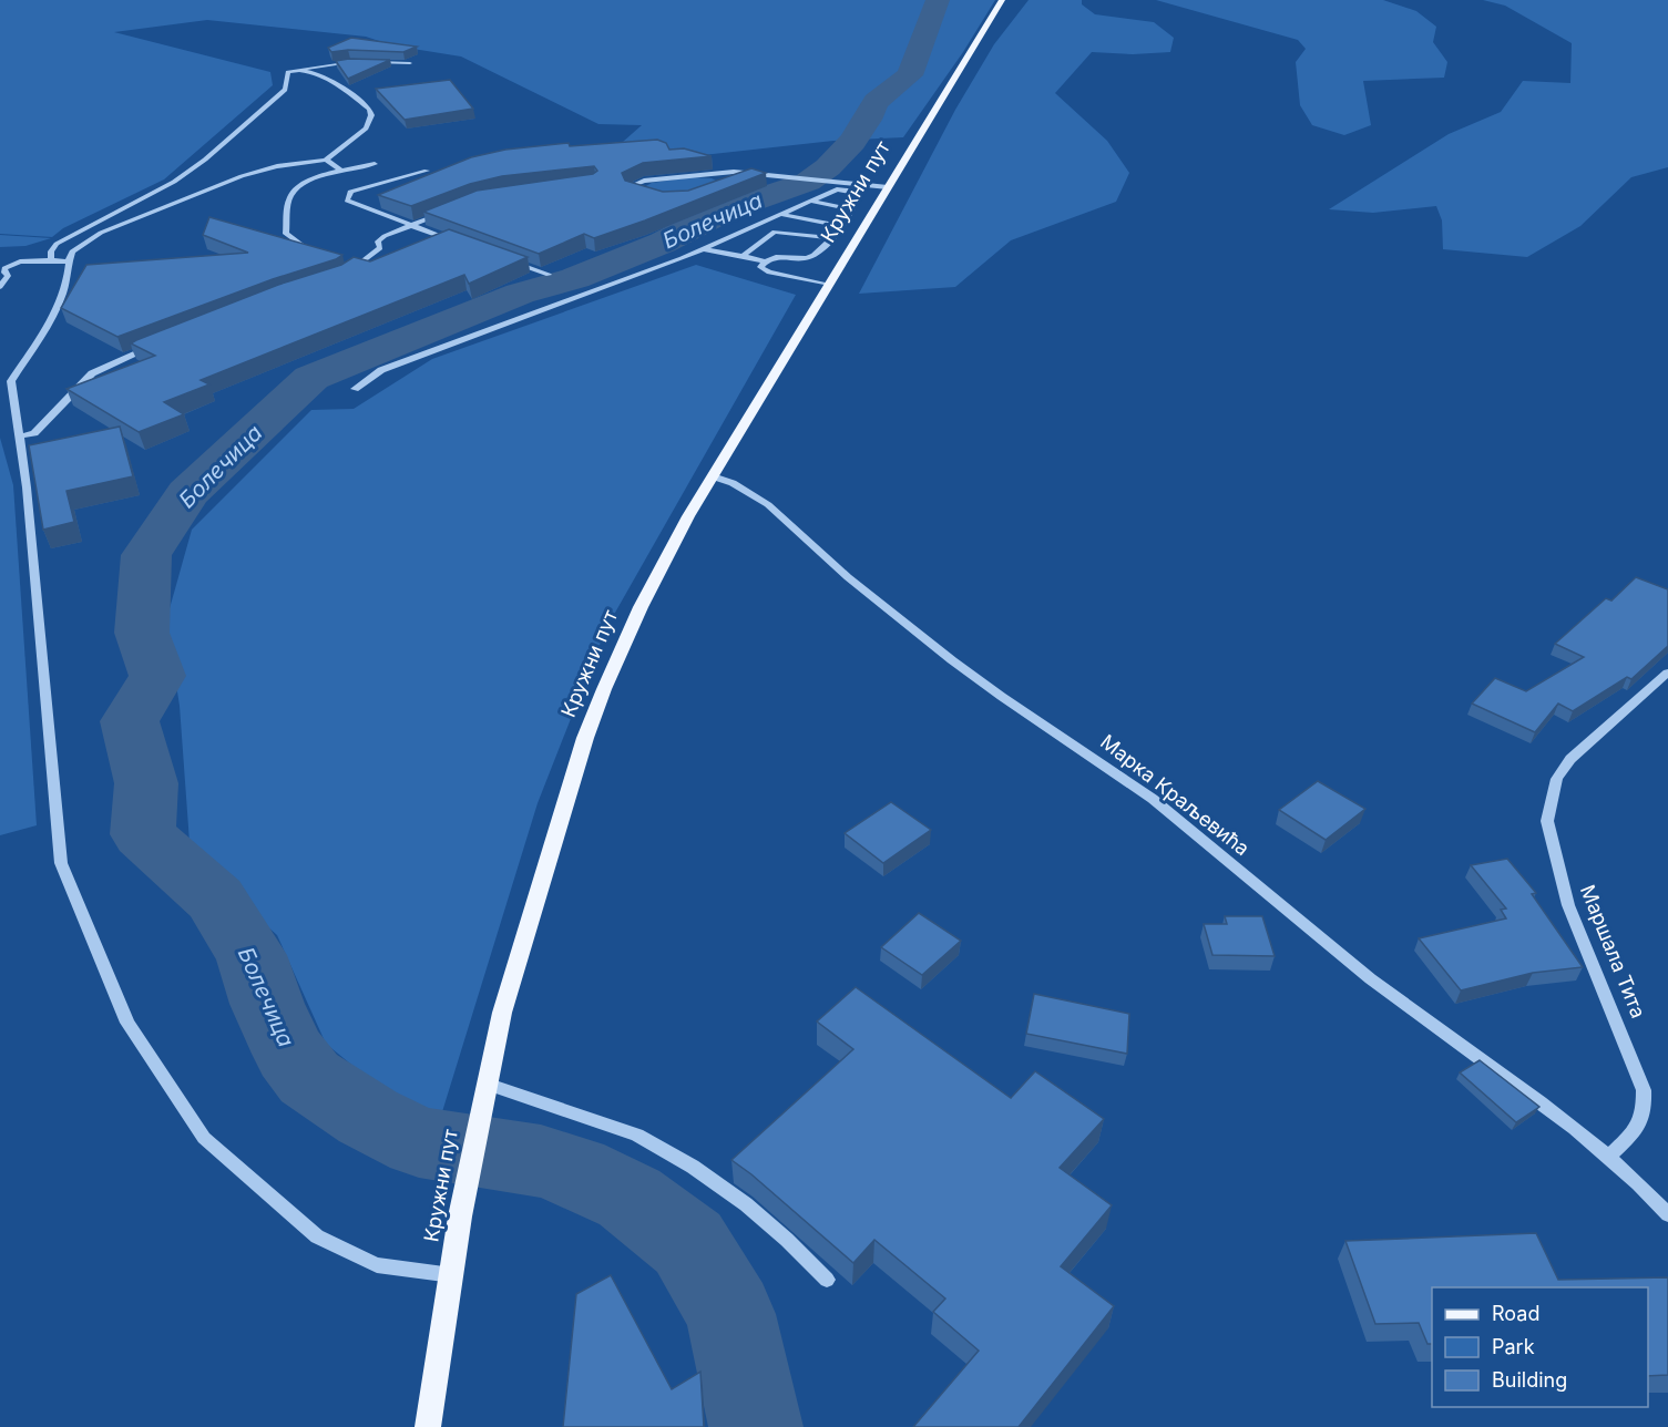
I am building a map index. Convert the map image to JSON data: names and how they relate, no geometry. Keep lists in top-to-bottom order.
{
  "streets": {
    "main road": ["Кружни пут"],
    "street": ["Марка Краљевића", "Маршала Тита"]
  },
  "crossings": [
    ["Кружни пут", "Марка Краљевића"],
    ["Марка Краљевића", "Маршала Тита"]
  ],
  "water": ["Болечица"],
  "legend": ["Road", "Park", "Building"]
}
